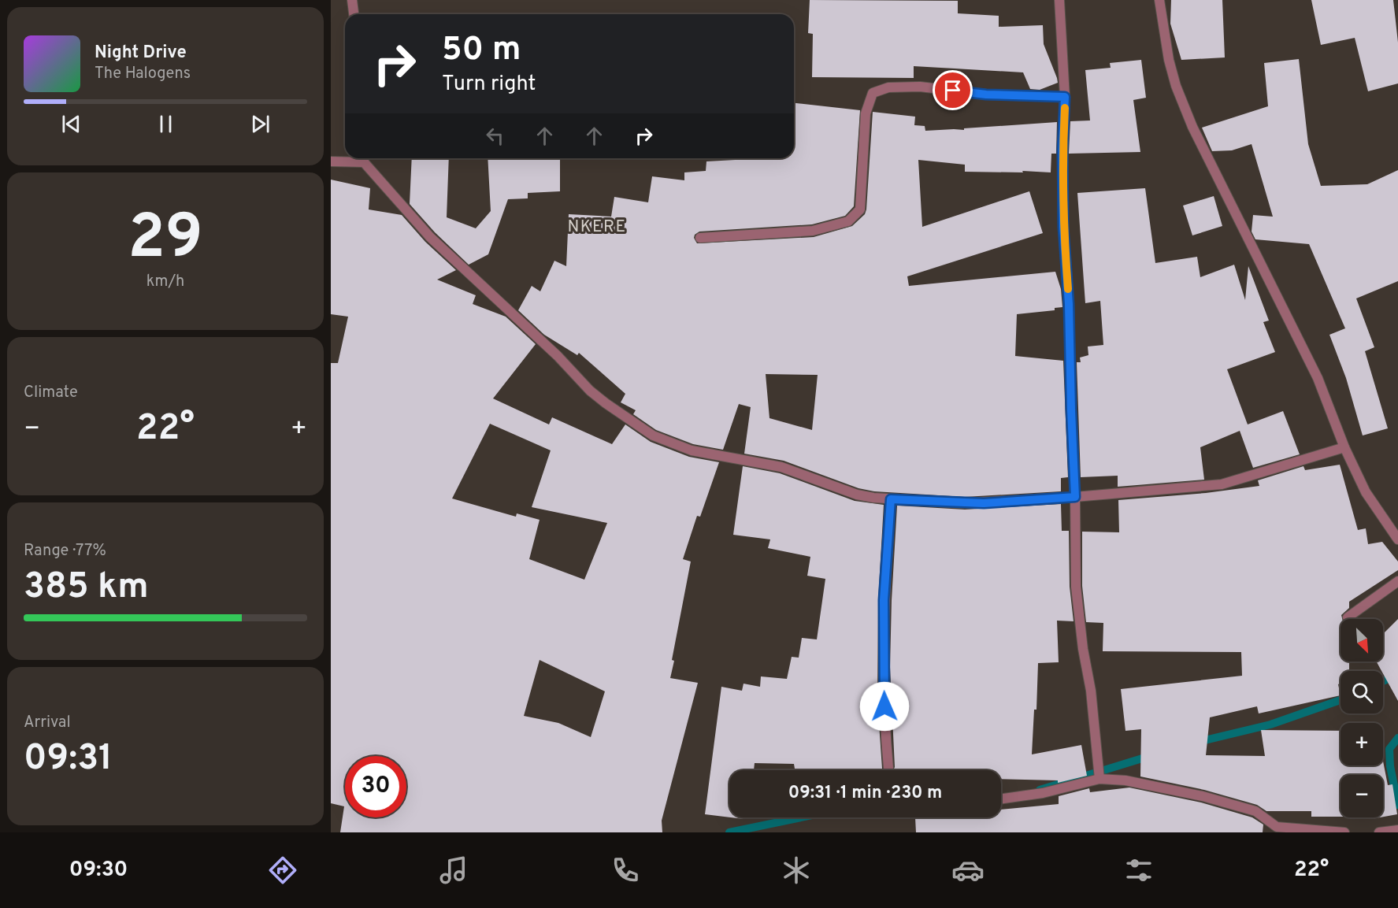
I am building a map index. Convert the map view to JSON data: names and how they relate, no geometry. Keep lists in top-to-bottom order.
{
  "districts": ["NKERE"],
  "north": "bottom right",
  "page": {
    "turn": ["50 m", "Turn right"],
    "song": ["Night Drive", "The Halogens"],
    "tile": [
      ["29", "km/h"],
      "Climate",
      ["Range · 77%", "385 km"],
      ["Arrival", "09:31"]
    ],
    "heat": ["−", "22°", "+"],
    "map_buttons": ["+", "−"],
    "limit": "30",
    "trip": "09:31 · 1 min · 230 m",
    "tabs": ["09:30", "22°"]
  }
}
